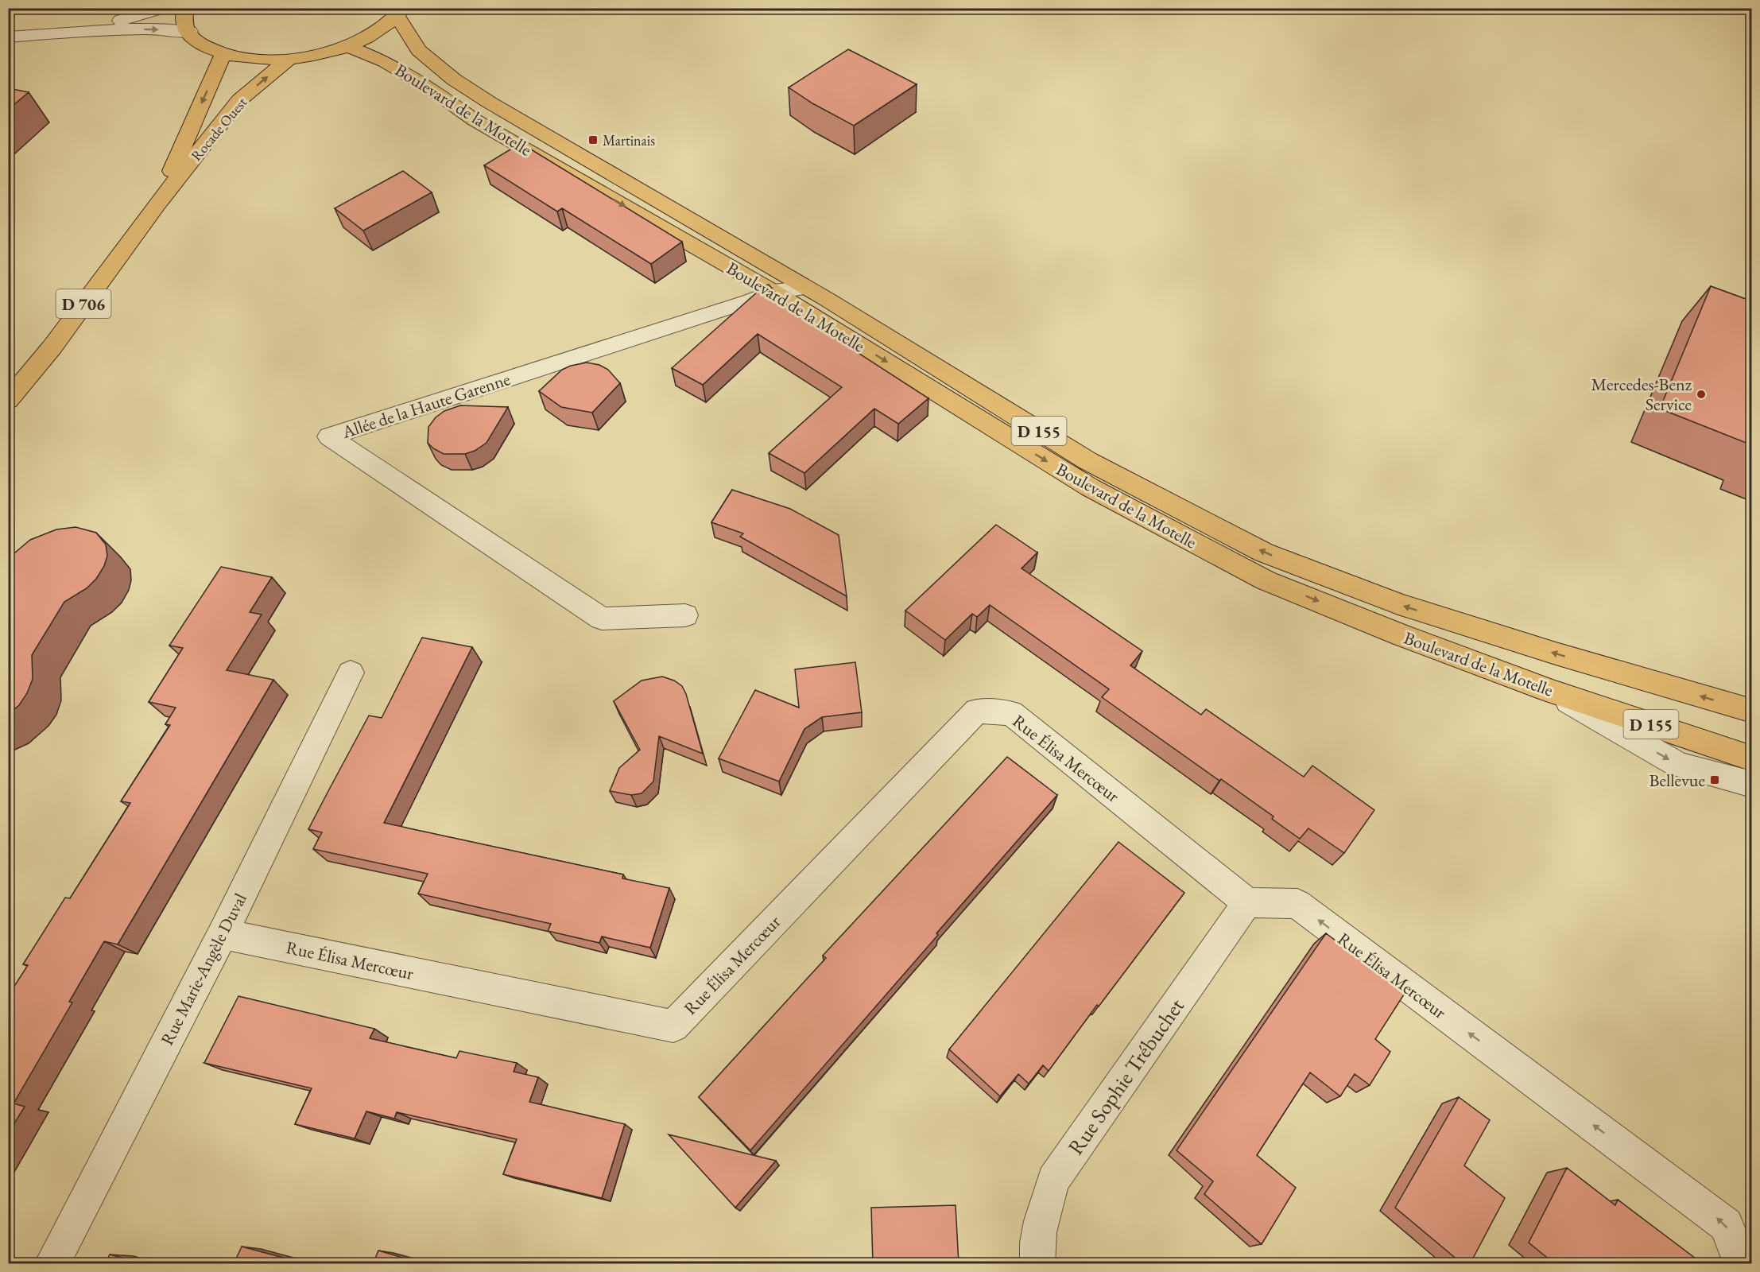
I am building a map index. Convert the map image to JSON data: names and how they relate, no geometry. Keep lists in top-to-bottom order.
{
  "streets": {
    "main road": [
      "Boulevard de la Motelle",
      "Rocade Ouest",
      "D 706",
      "D 155"
    ],
    "street": [
      "Allée de la Haute Garenne",
      "Rue Élisa Mercœur",
      "Rue Marie-Angèle Duval",
      "Rue Sophie Trébuchet"
    ]
  },
  "crossings": [
    ["Boulevard de la Motelle", "Allée de la Haute Garenne"],
    ["Rue Élisa Mercœur", "Rue Marie-Angèle Duval"],
    ["Rue Élisa Mercœur", "Rue Sophie Trébuchet"]
  ],
  "places": {
    "transit": ["Martinais", "Bellevue"],
    "other": ["Mercedes-Benz Service"]
  }
}
